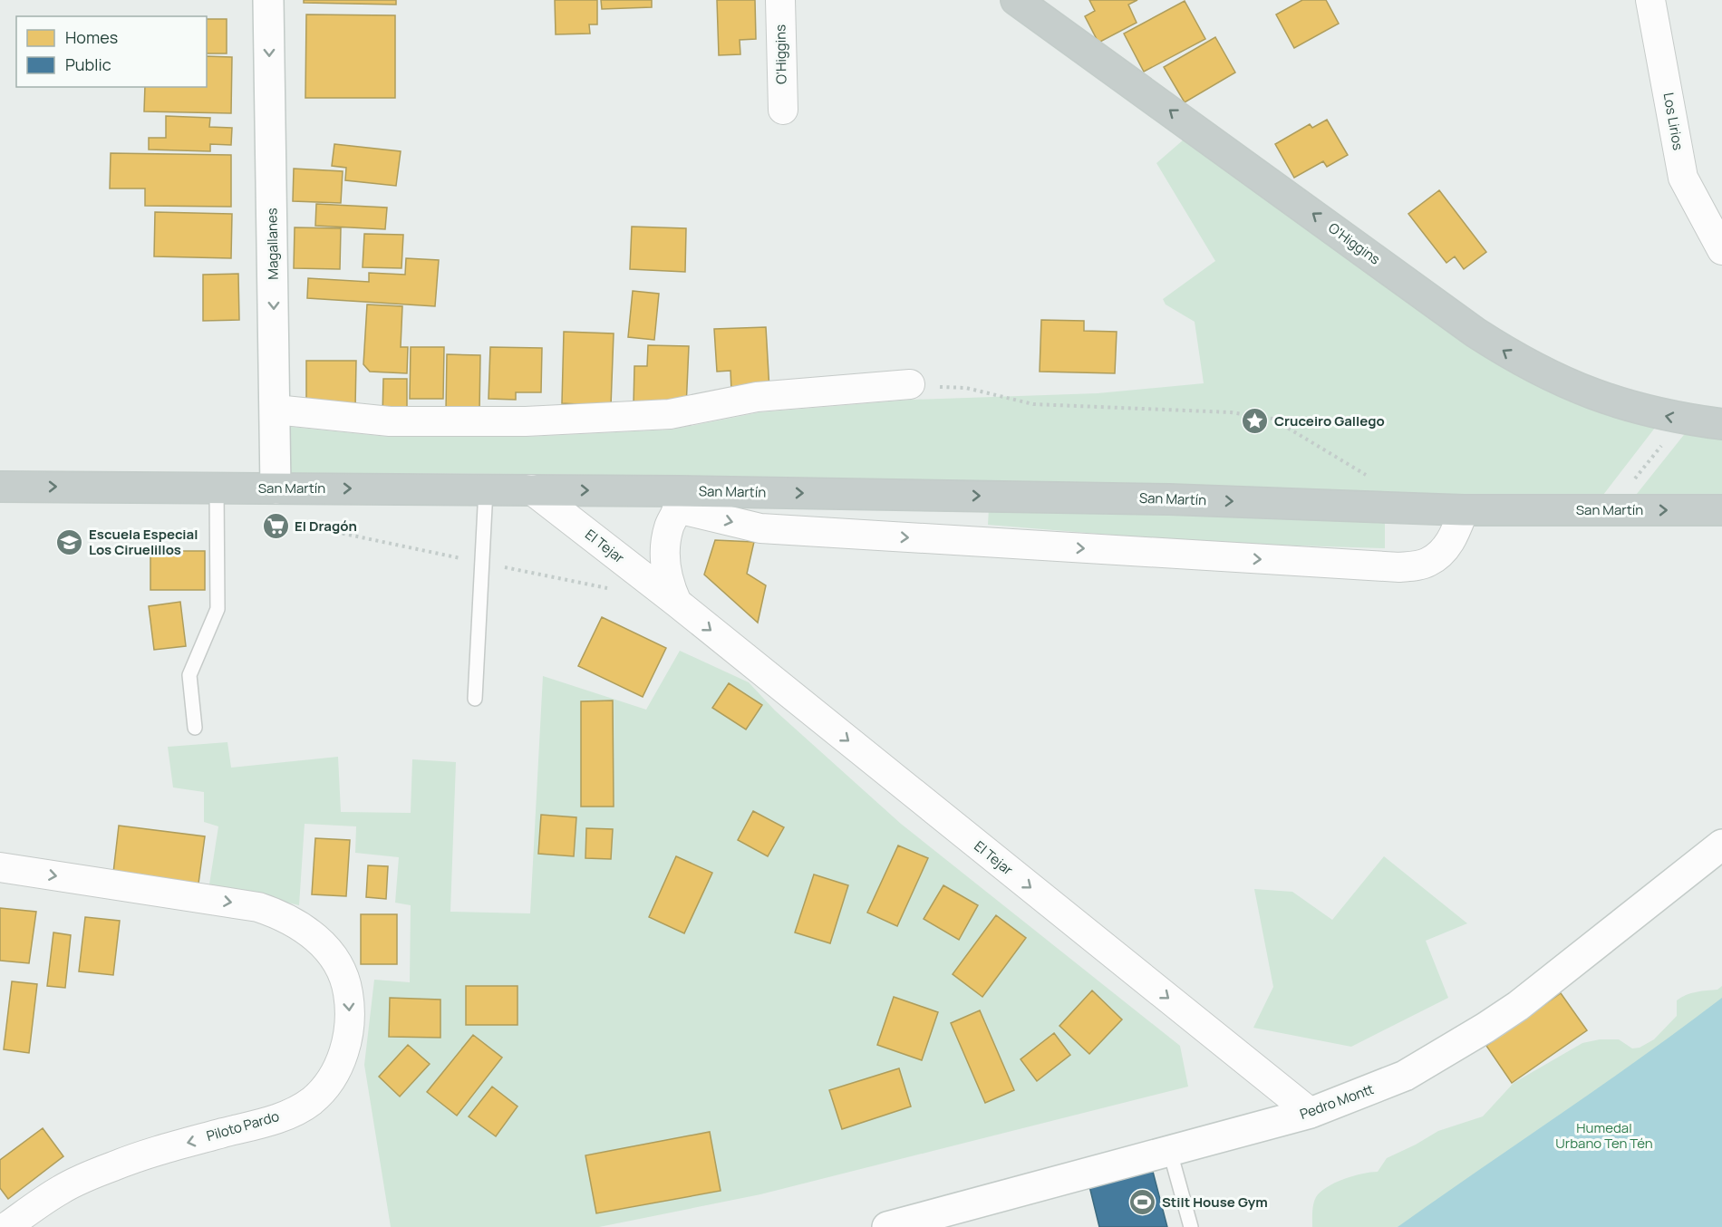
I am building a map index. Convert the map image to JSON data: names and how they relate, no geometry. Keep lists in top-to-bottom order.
{
  "streets": {
    "highway": ["O'Higgins", "San Martín"],
    "main road": ["Magallanes", "Pedro Montt"],
    "street": ["Los Lirios", "El Tejar", "Piloto Pardo"]
  },
  "crossings": [
    ["Magallanes", "San Martín"],
    ["San Martín", "El Tejar"],
    ["El Tejar", "Pedro Montt"]
  ],
  "one_way": [
    "O'Higgins",
    "Magallanes",
    "San Martín",
    "El Tejar"
  ],
  "parks": ["Humedal Urbano Ten Tén"],
  "places": {
    "place": ["Cruceiro Gallego"],
    "supermarket": ["El Dragón"],
    "school or university": ["Escuela Especial Los Ciruelillos"],
    "sports": ["Stilt House Gym"]
  },
  "legend": ["Homes", "Public"]
}
